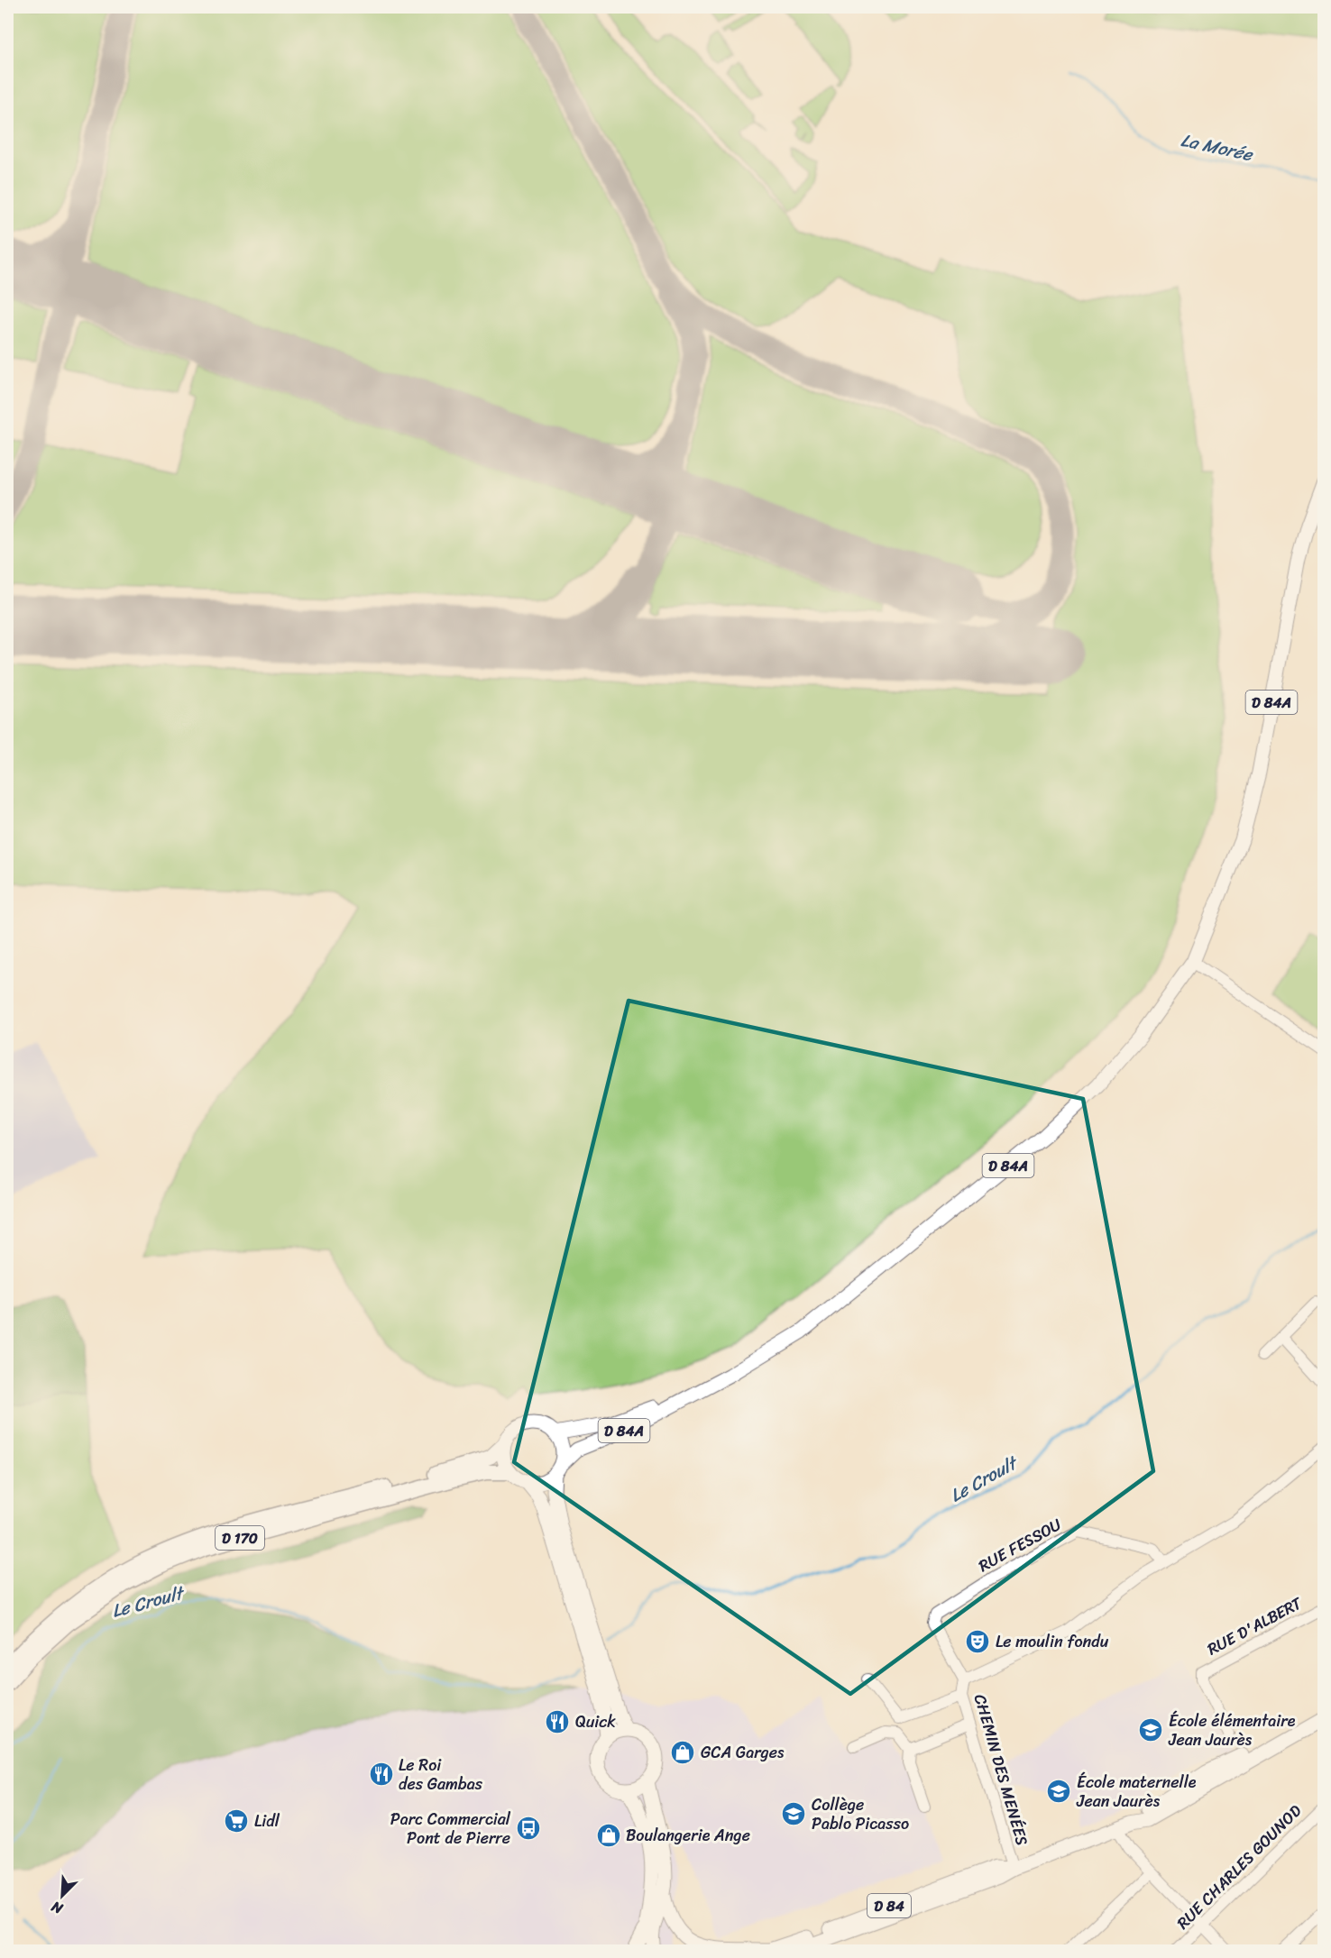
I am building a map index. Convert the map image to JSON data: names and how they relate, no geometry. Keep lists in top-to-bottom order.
{
  "streets": {
    "highway": ["D 170"],
    "main road": ["D 84A", "D 84"],
    "street": [
      "RUE FESSOU",
      "RUE D'ALBERT",
      "CHEMIN DES MENÉES",
      "RUE CHARLES GOUNOD"
    ]
  },
  "crossings": [
    ["D 84A", "D 170"],
    ["RUE FESSOU", "CHEMIN DES MENÉES"],
    ["CHEMIN DES MENÉES", "D 84"]
  ],
  "water": ["La Morée", "Le Croult"],
  "places": {
    "theatre": ["Le moulin fondu"],
    "restaurant": ["Quick", "Le Roi des Gambas"],
    "school or university": ["École élémentaire Jean Jaurès", "École maternelle Jean Jaurès", "Collège Pablo Picasso"],
    "shop": ["GCA Garges", "Boulangerie Ange"],
    "supermarket": ["Lidl"],
    "bus stop": ["Parc Commercial Pont de Pierre"]
  },
  "north": "bottom left"
}
